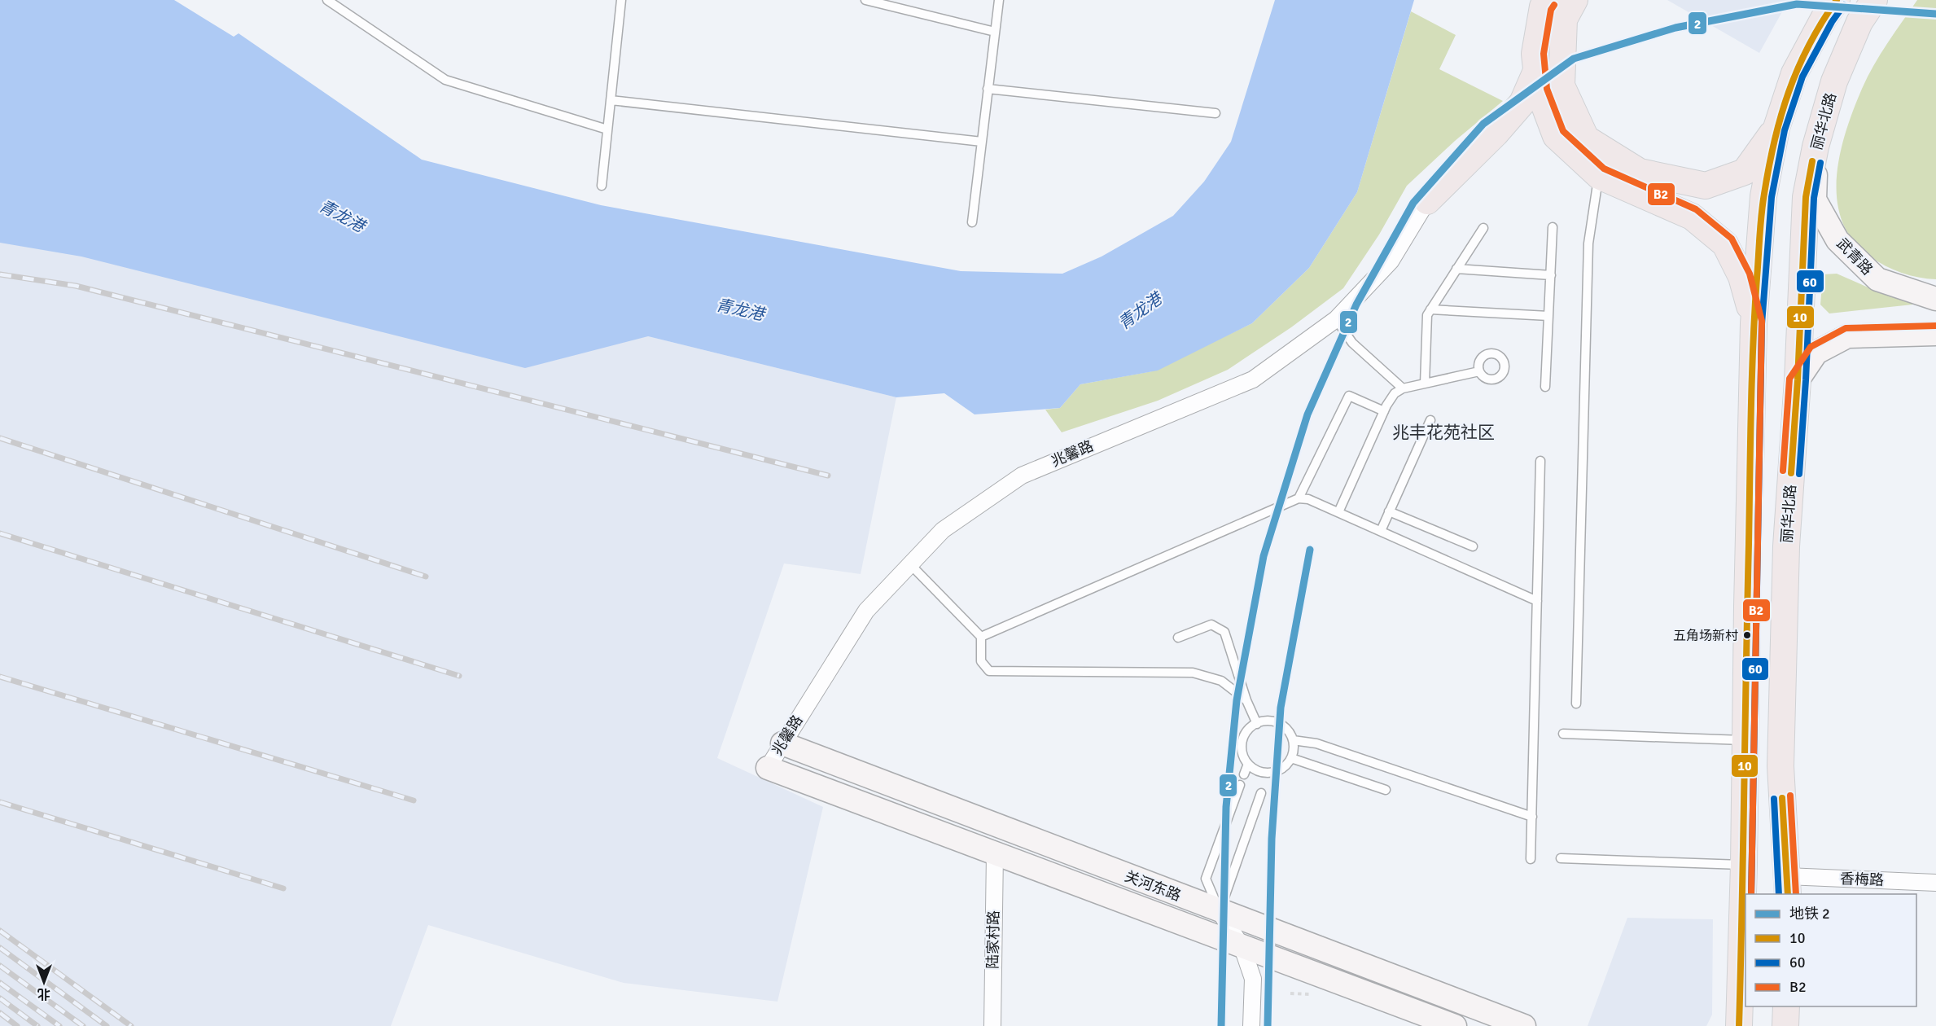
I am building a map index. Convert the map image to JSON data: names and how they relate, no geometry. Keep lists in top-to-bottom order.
{
  "streets": {
    "main road": ["丽华北路", "武青路", "关河东路"],
    "street": ["兆馨路", "香梅路", "陆家村路"]
  },
  "crossings": [
    ["丽华北路", "武青路"],
    ["丽华北路", "香梅路"],
    ["兆馨路", "关河东路"],
    ["关河东路", "陆家村路"]
  ],
  "districts": ["兆丰花苑社区"],
  "water": ["青龙港"],
  "places": ["五角场新村"],
  "lines": [
    "transit line 10",
    "metro line 2",
    "transit line 60",
    "transit line B2"
  ],
  "legend": [
    "地铁 2",
    "10",
    "60",
    "B2"
  ],
  "north": "bottom"
}
